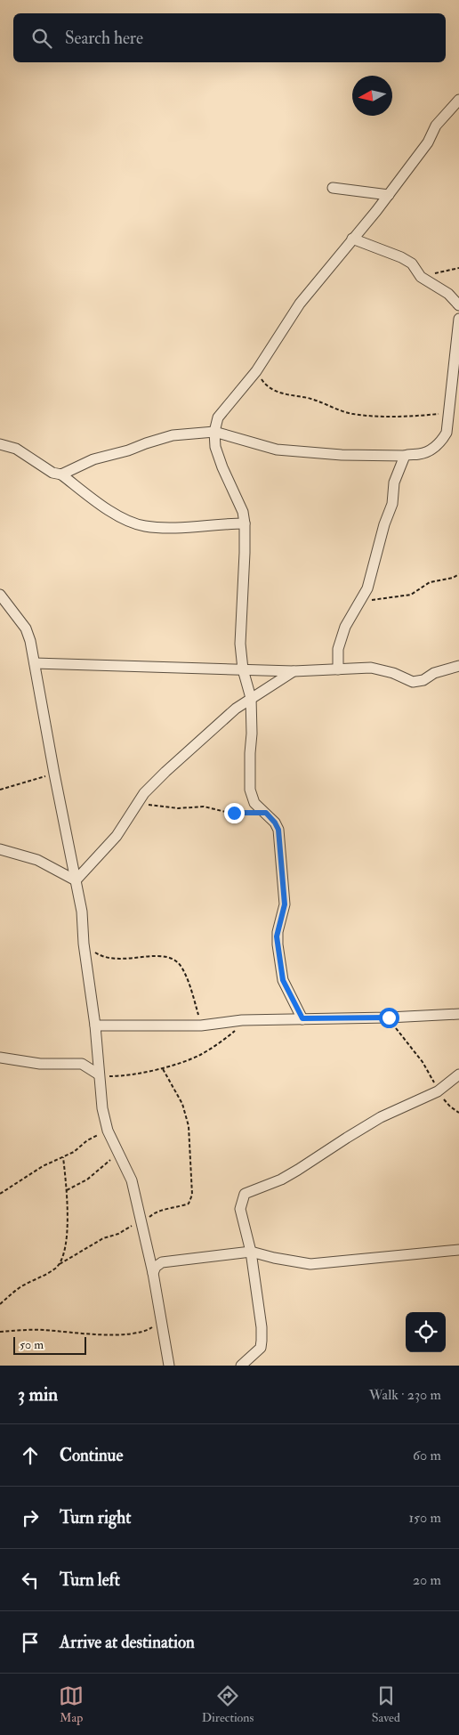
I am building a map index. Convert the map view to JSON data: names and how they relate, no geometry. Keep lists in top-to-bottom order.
{
  "scale_bar": "50 m",
  "north": "left",
  "page": {
    "search": "Search here",
    "scale": "50 m",
    "heading": ["3 min", "Walk · 230 m"],
    "list": [
      ["Continue", "60 m"],
      ["Turn right", "150 m"],
      ["Turn left", "20 m"],
      "Arrive at destination"
    ],
    "nav": ["Map", "Directions", "Saved"]
  }
}
